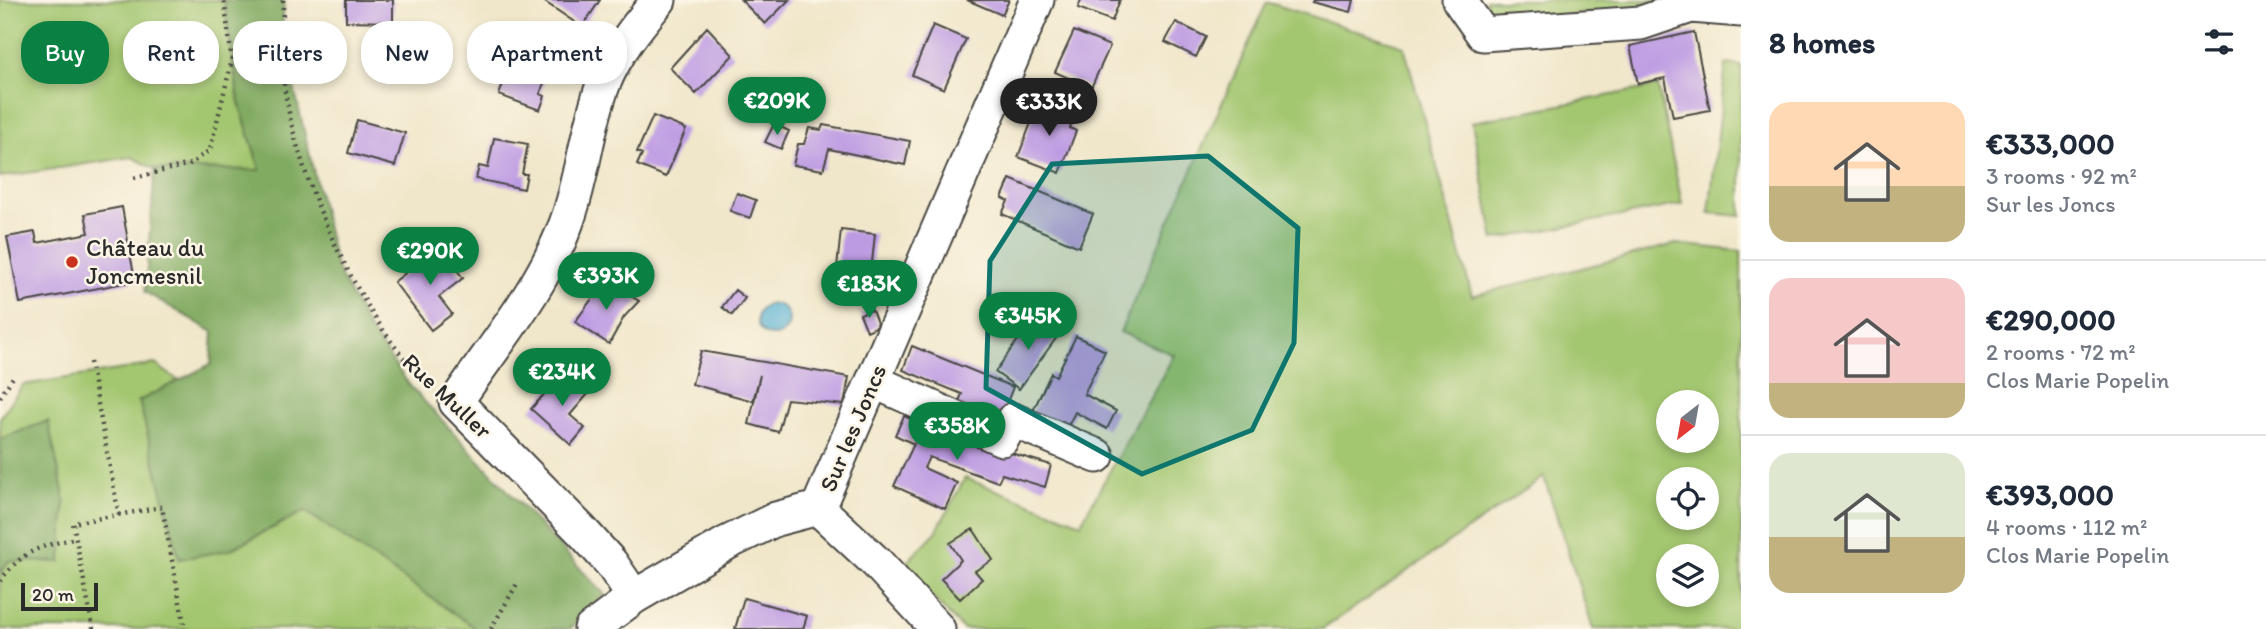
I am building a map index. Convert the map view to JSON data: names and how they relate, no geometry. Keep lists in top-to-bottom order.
{
  "streets": {
    "street": ["Rue Muller", "Sur les Joncs"]
  },
  "places": ["Château du Joncmesnil"],
  "scale_bar": "20 m",
  "north": "bottom left",
  "page": {
    "heading": "8 homes",
    "chip": [
      "Buy",
      "Rent",
      "Filters",
      "New",
      "Apartment"
    ],
    "price": [
      "€209K",
      "€333K",
      "€290K",
      "€393K",
      "€183K",
      "€345K",
      "€234K",
      "€358K"
    ],
    "list": [
      {
        "name": "€333,000",
        "note": "3 rooms · 92 m² · Sur les Joncs"
      },
      {
        "name": "€290,000",
        "note": "2 rooms · 72 m² · Clos Marie Popelin"
      },
      {
        "name": "€393,000",
        "note": "4 rooms · 112 m² · Clos Marie Popelin"
      }
    ],
    "scale": "20 m"
  }
}
